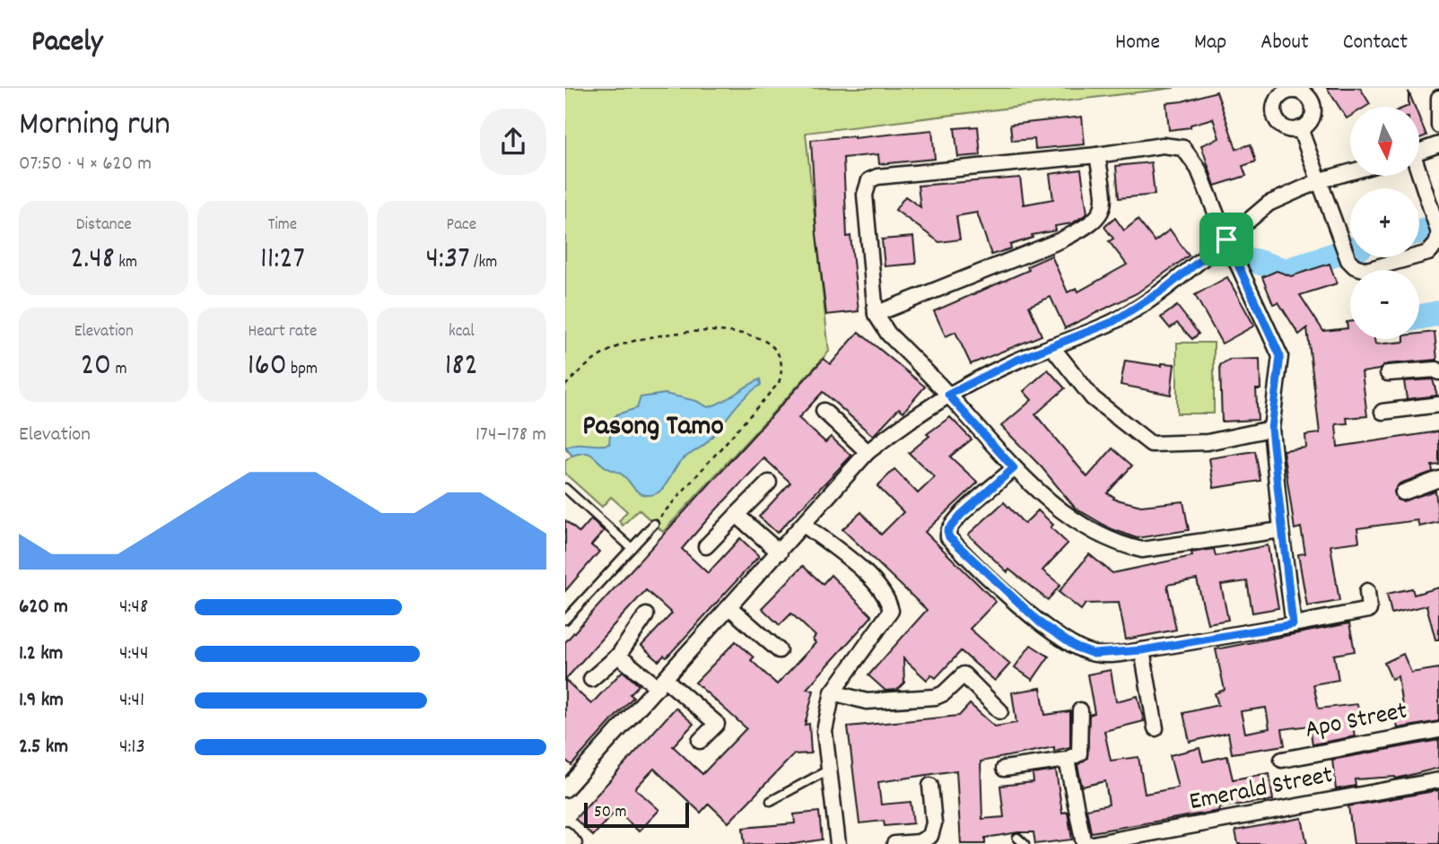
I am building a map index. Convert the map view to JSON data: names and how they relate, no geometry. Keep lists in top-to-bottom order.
{
  "streets": {
    "street": ["Apo Street", "Emerald Street"]
  },
  "districts": ["Pasong Tamo"],
  "scale_bar": "50 m",
  "north": "bottom",
  "page": {
    "header": "Pacely",
    "nav": [
      "Home",
      "Map",
      "About",
      "Contact"
    ],
    "heading": ["Morning run", "07:50 · 4 × 620 m"],
    "map_buttons": ["+", "−"],
    "stats": [
      ["Distance", "2.48 km"],
      ["Time", "11:27"],
      ["Pace", "4:37 /km"],
      ["Elevation", "20 m"],
      ["Heart rate", "160 bpm"],
      ["kcal", "182"]
    ],
    "chart": ["Elevation", "174–178 m"],
    "list": [
      {
        "name": "620 m",
        "note": "4:48"
      },
      {
        "name": "1.2 km",
        "note": "4:44"
      },
      {
        "name": "1.9 km",
        "note": "4:41"
      },
      {
        "name": "2.5 km",
        "note": "4:13"
      }
    ],
    "scale": "50 m"
  }
}
